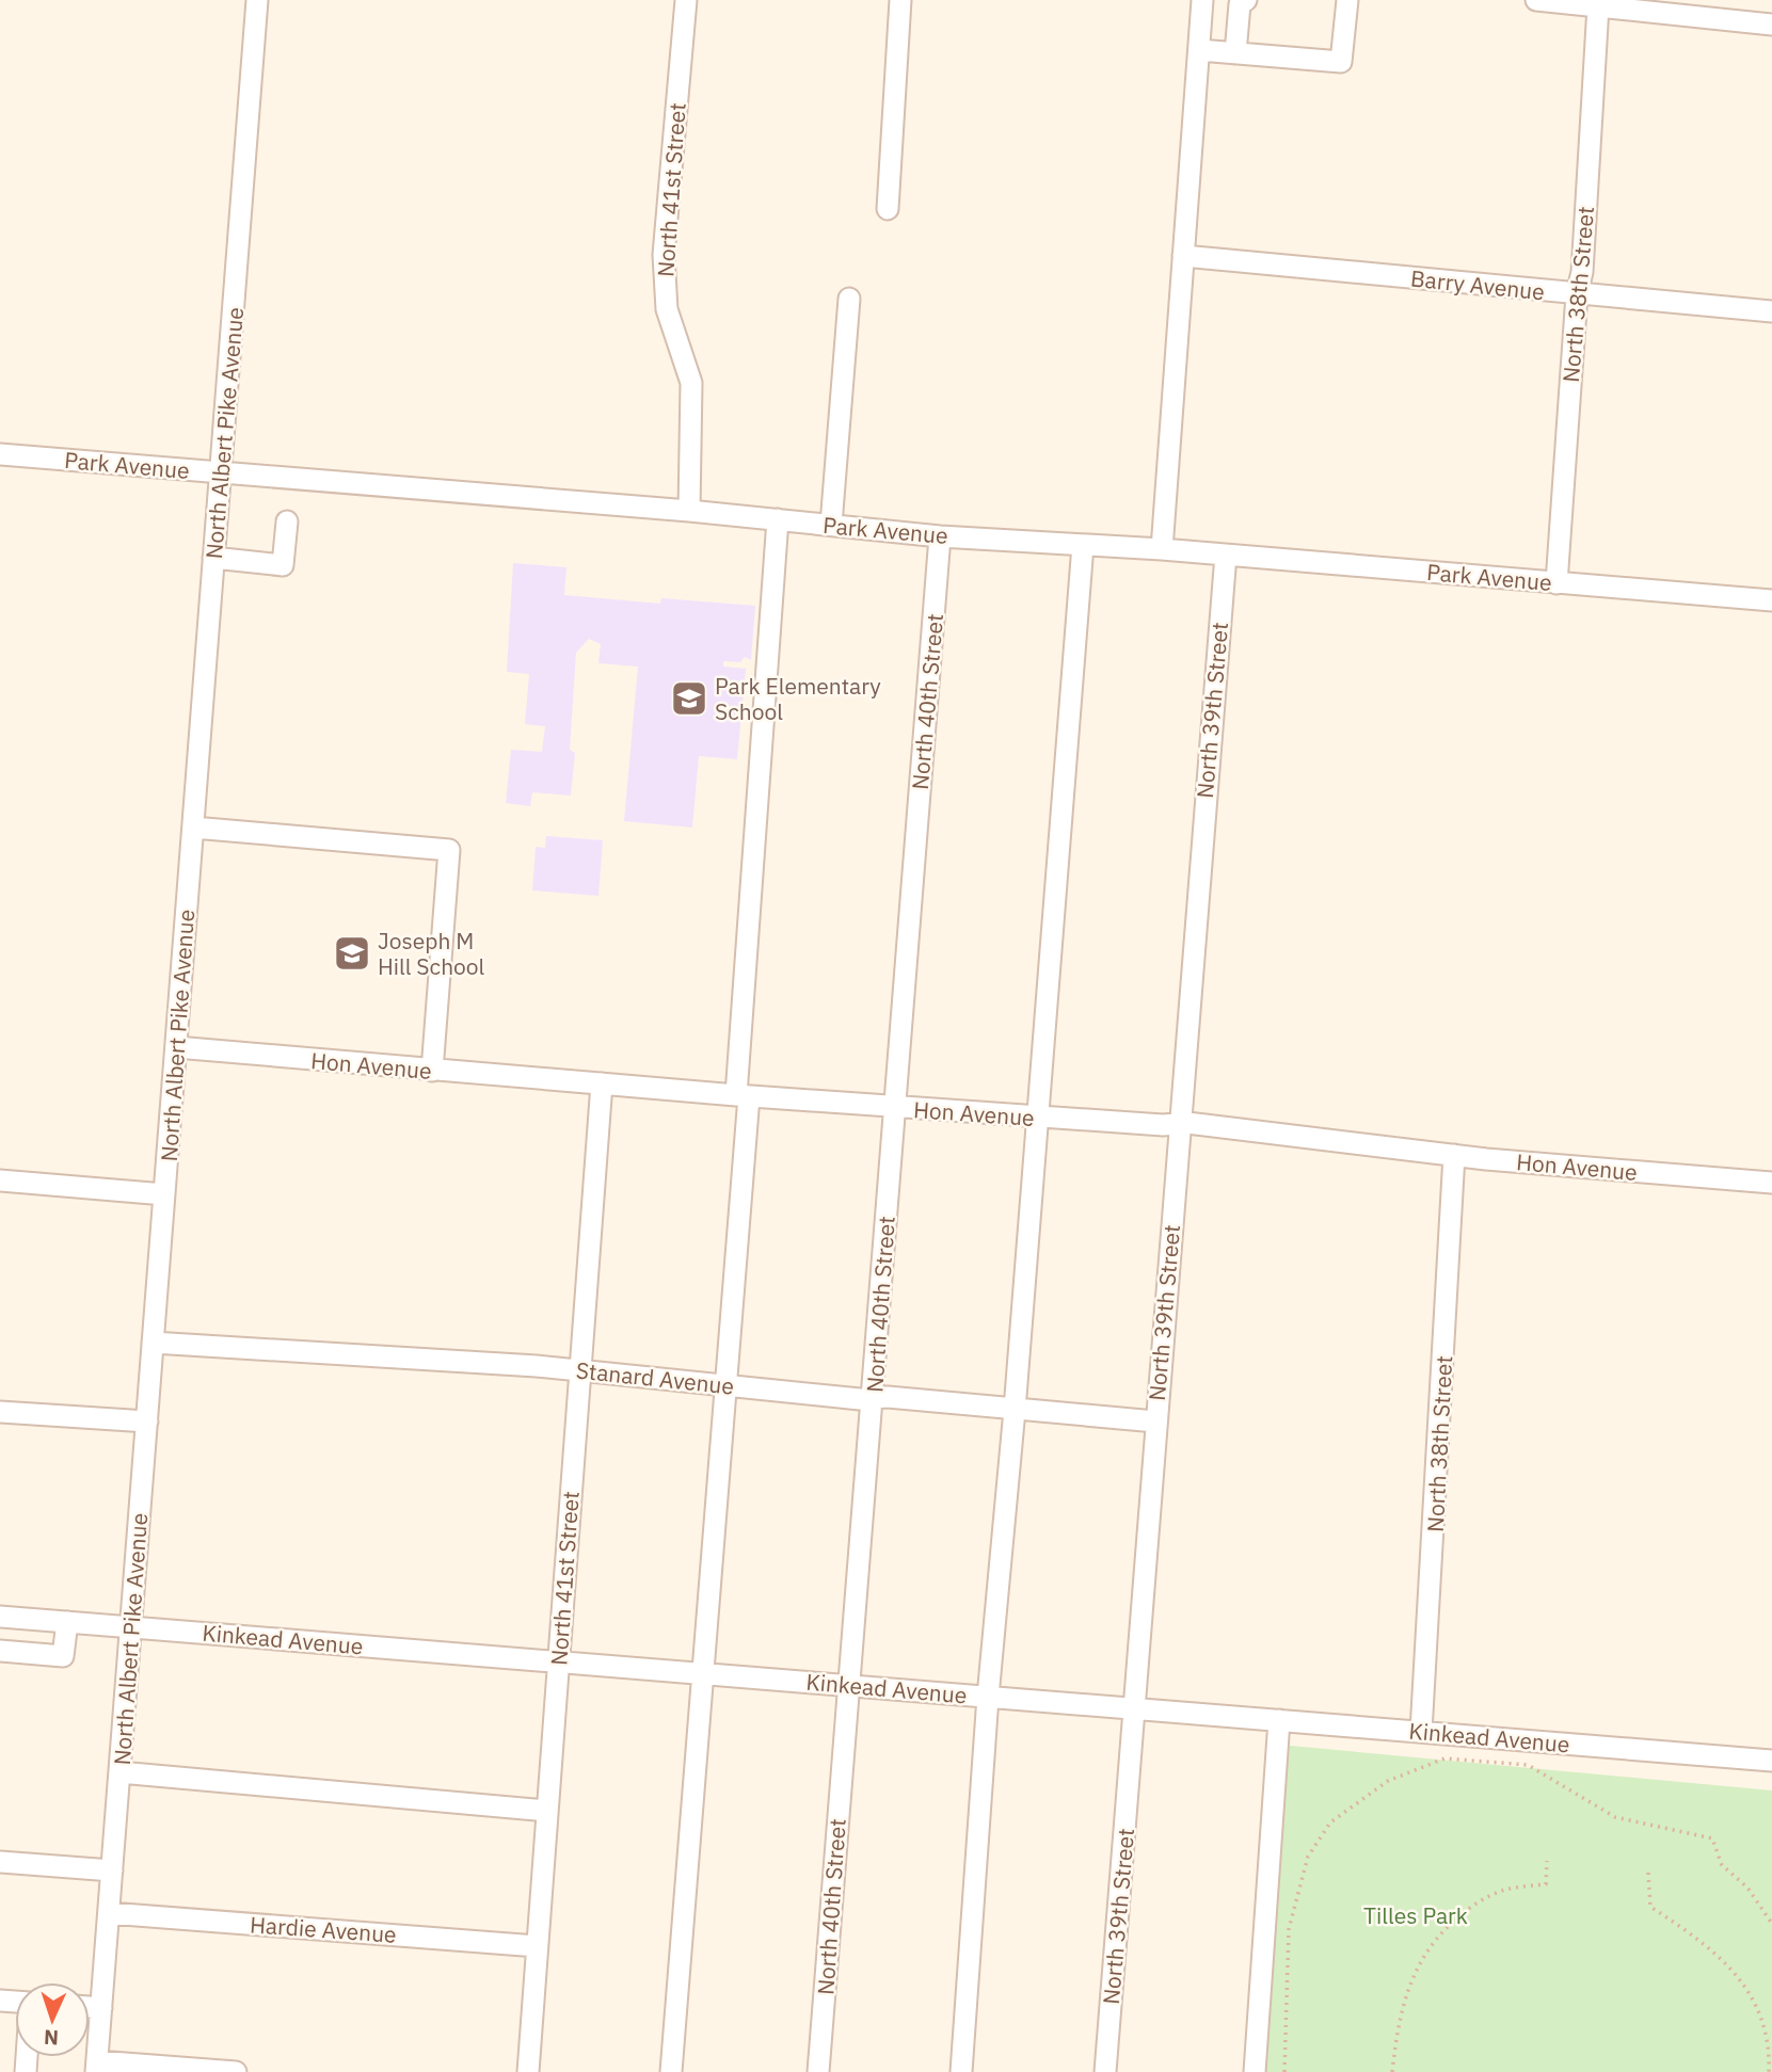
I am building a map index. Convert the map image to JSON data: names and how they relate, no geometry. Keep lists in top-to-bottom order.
{
  "streets": {
    "street": [
      "North 41st Street",
      "Barry Avenue",
      "North 38th Street",
      "North Albert Pike Avenue",
      "Park Avenue",
      "North 40th Street",
      "North 39th Street",
      "Hon Avenue",
      "Stanard Avenue",
      "Kinkead Avenue",
      "Hardie Avenue"
    ]
  },
  "crossings": [
    ["North 41st Street", "Park Avenue"],
    ["North 41st Street", "Hon Avenue"],
    ["North 41st Street", "Stanard Avenue"],
    ["North 41st Street", "Kinkead Avenue"],
    ["North 41st Street", "Hardie Avenue"],
    ["Barry Avenue", "North 38th Street"],
    ["North 38th Street", "Park Avenue"],
    ["North 38th Street", "Hon Avenue"],
    ["North 38th Street", "Kinkead Avenue"],
    ["North Albert Pike Avenue", "Park Avenue"],
    ["North Albert Pike Avenue", "Hon Avenue"],
    ["North Albert Pike Avenue", "Stanard Avenue"],
    ["North Albert Pike Avenue", "Kinkead Avenue"],
    ["North Albert Pike Avenue", "Hardie Avenue"],
    ["Park Avenue", "North 40th Street"],
    ["Park Avenue", "North 39th Street"],
    ["North 40th Street", "Hon Avenue"],
    ["North 40th Street", "Stanard Avenue"],
    ["North 40th Street", "Kinkead Avenue"],
    ["North 39th Street", "Hon Avenue"],
    ["North 39th Street", "Stanard Avenue"],
    ["North 39th Street", "Kinkead Avenue"]
  ],
  "parks": ["Tilles Park"],
  "places": {
    "school or university": ["Park Elementary School", "Joseph M Hill School"]
  },
  "north": "bottom"
}
